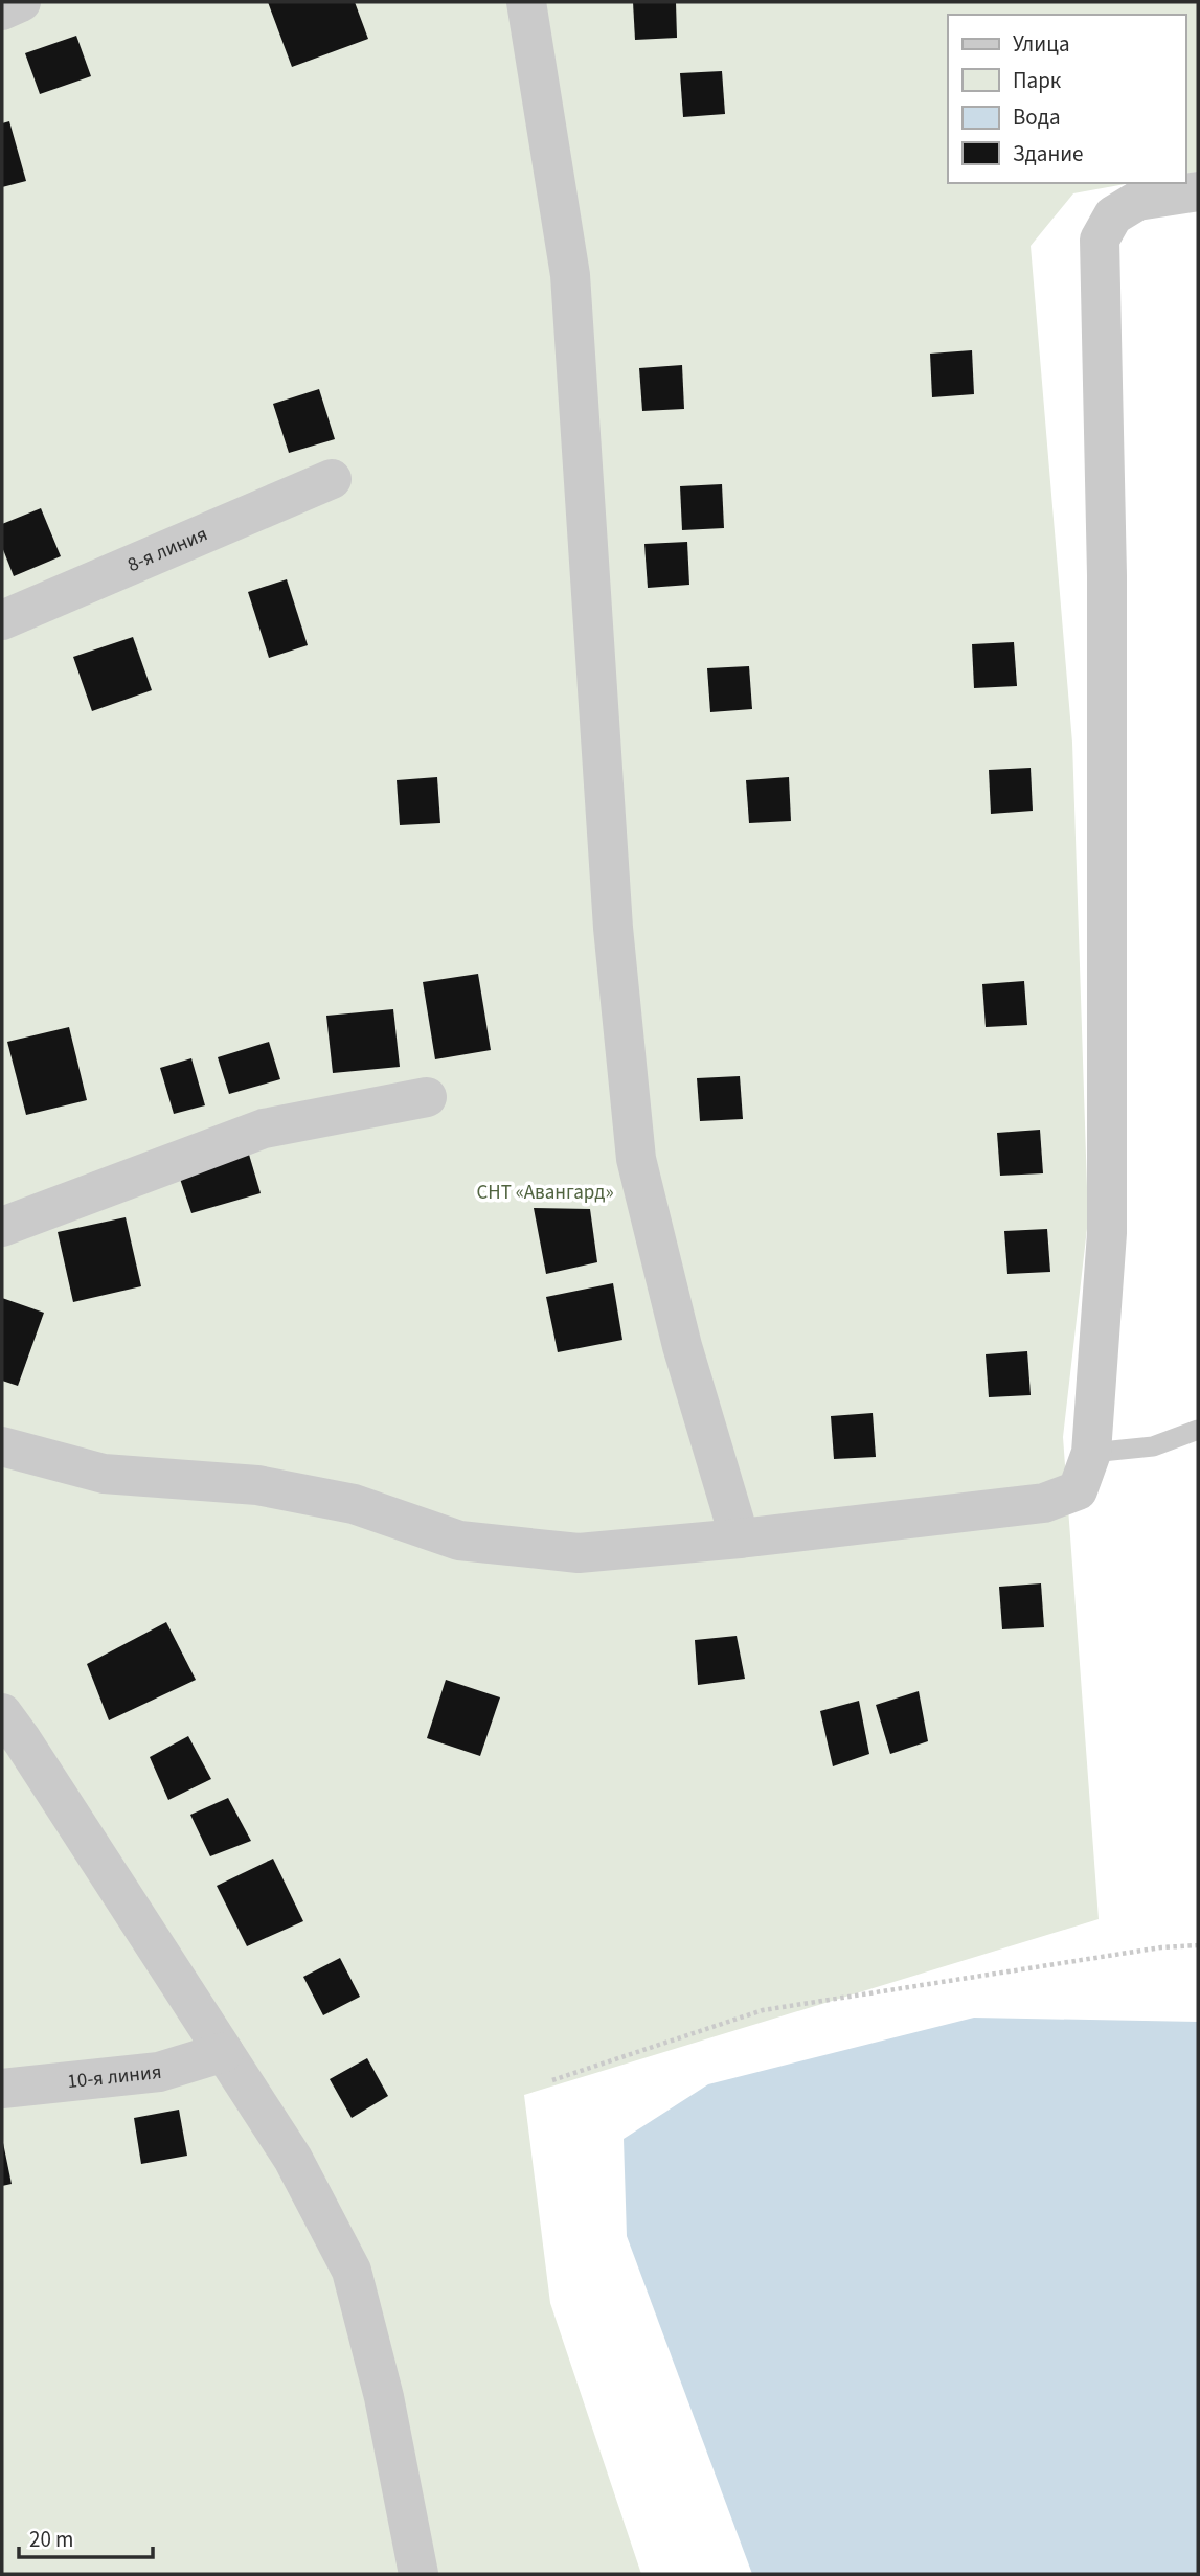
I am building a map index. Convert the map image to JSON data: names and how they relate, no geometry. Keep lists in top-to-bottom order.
{
  "streets": {
    "street": ["8-я линия", "10-я линия"]
  },
  "parks": ["СНТ «Авангард»"],
  "legend": [
    "Улица",
    "Парк",
    "Вода",
    "Здание"
  ],
  "scale_bar": "20 m"
}
